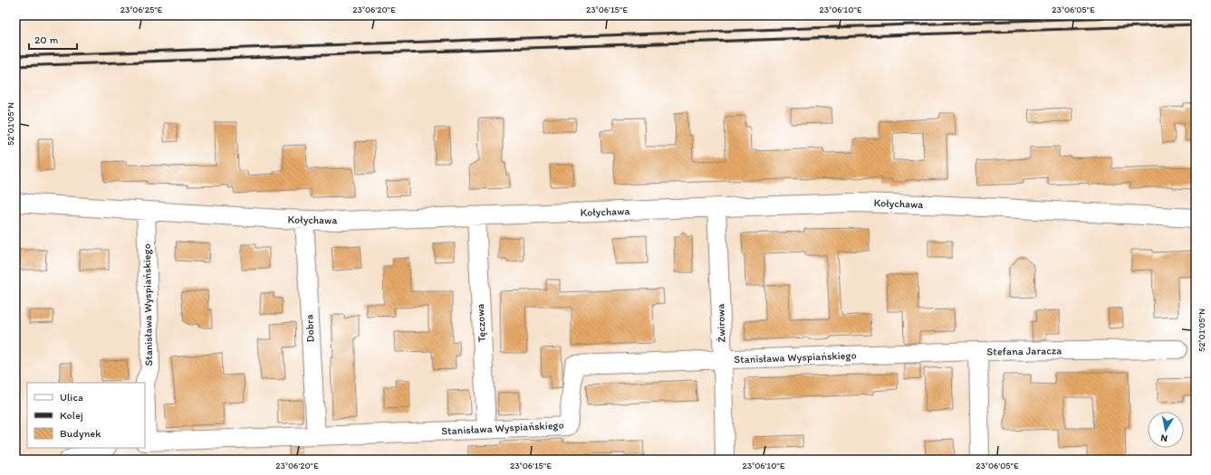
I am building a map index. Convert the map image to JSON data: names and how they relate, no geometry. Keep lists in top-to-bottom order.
{
  "streets": {
    "street": [
      "Kołychawa",
      "Stanisława Wyspiańskiego",
      "Tęczowa",
      "Żwirowa",
      "Dobra",
      "Stefana Jaracza"
    ]
  },
  "crossings": [
    ["Kołychawa", "Stanisława Wyspiańskiego"],
    ["Kołychawa", "Tęczowa"],
    ["Kołychawa", "Żwirowa"],
    ["Kołychawa", "Dobra"],
    ["Stanisława Wyspiańskiego", "Tęczowa"],
    ["Stanisława Wyspiańskiego", "Żwirowa"],
    ["Stanisława Wyspiańskiego", "Dobra"],
    ["Stanisława Wyspiańskiego", "Stefana Jaracza"]
  ],
  "legend": ["Ulica", "Kolej", "Budynek"],
  "scale_bar": "20 m",
  "north": "bottom",
  "coordinates": [
    "23°06'25\"E",
    "23°06'20\"E",
    "23°06'15\"E",
    "23°06'10\"E",
    "23°06'05\"E",
    "52°01'05\"N"
  ]
}
